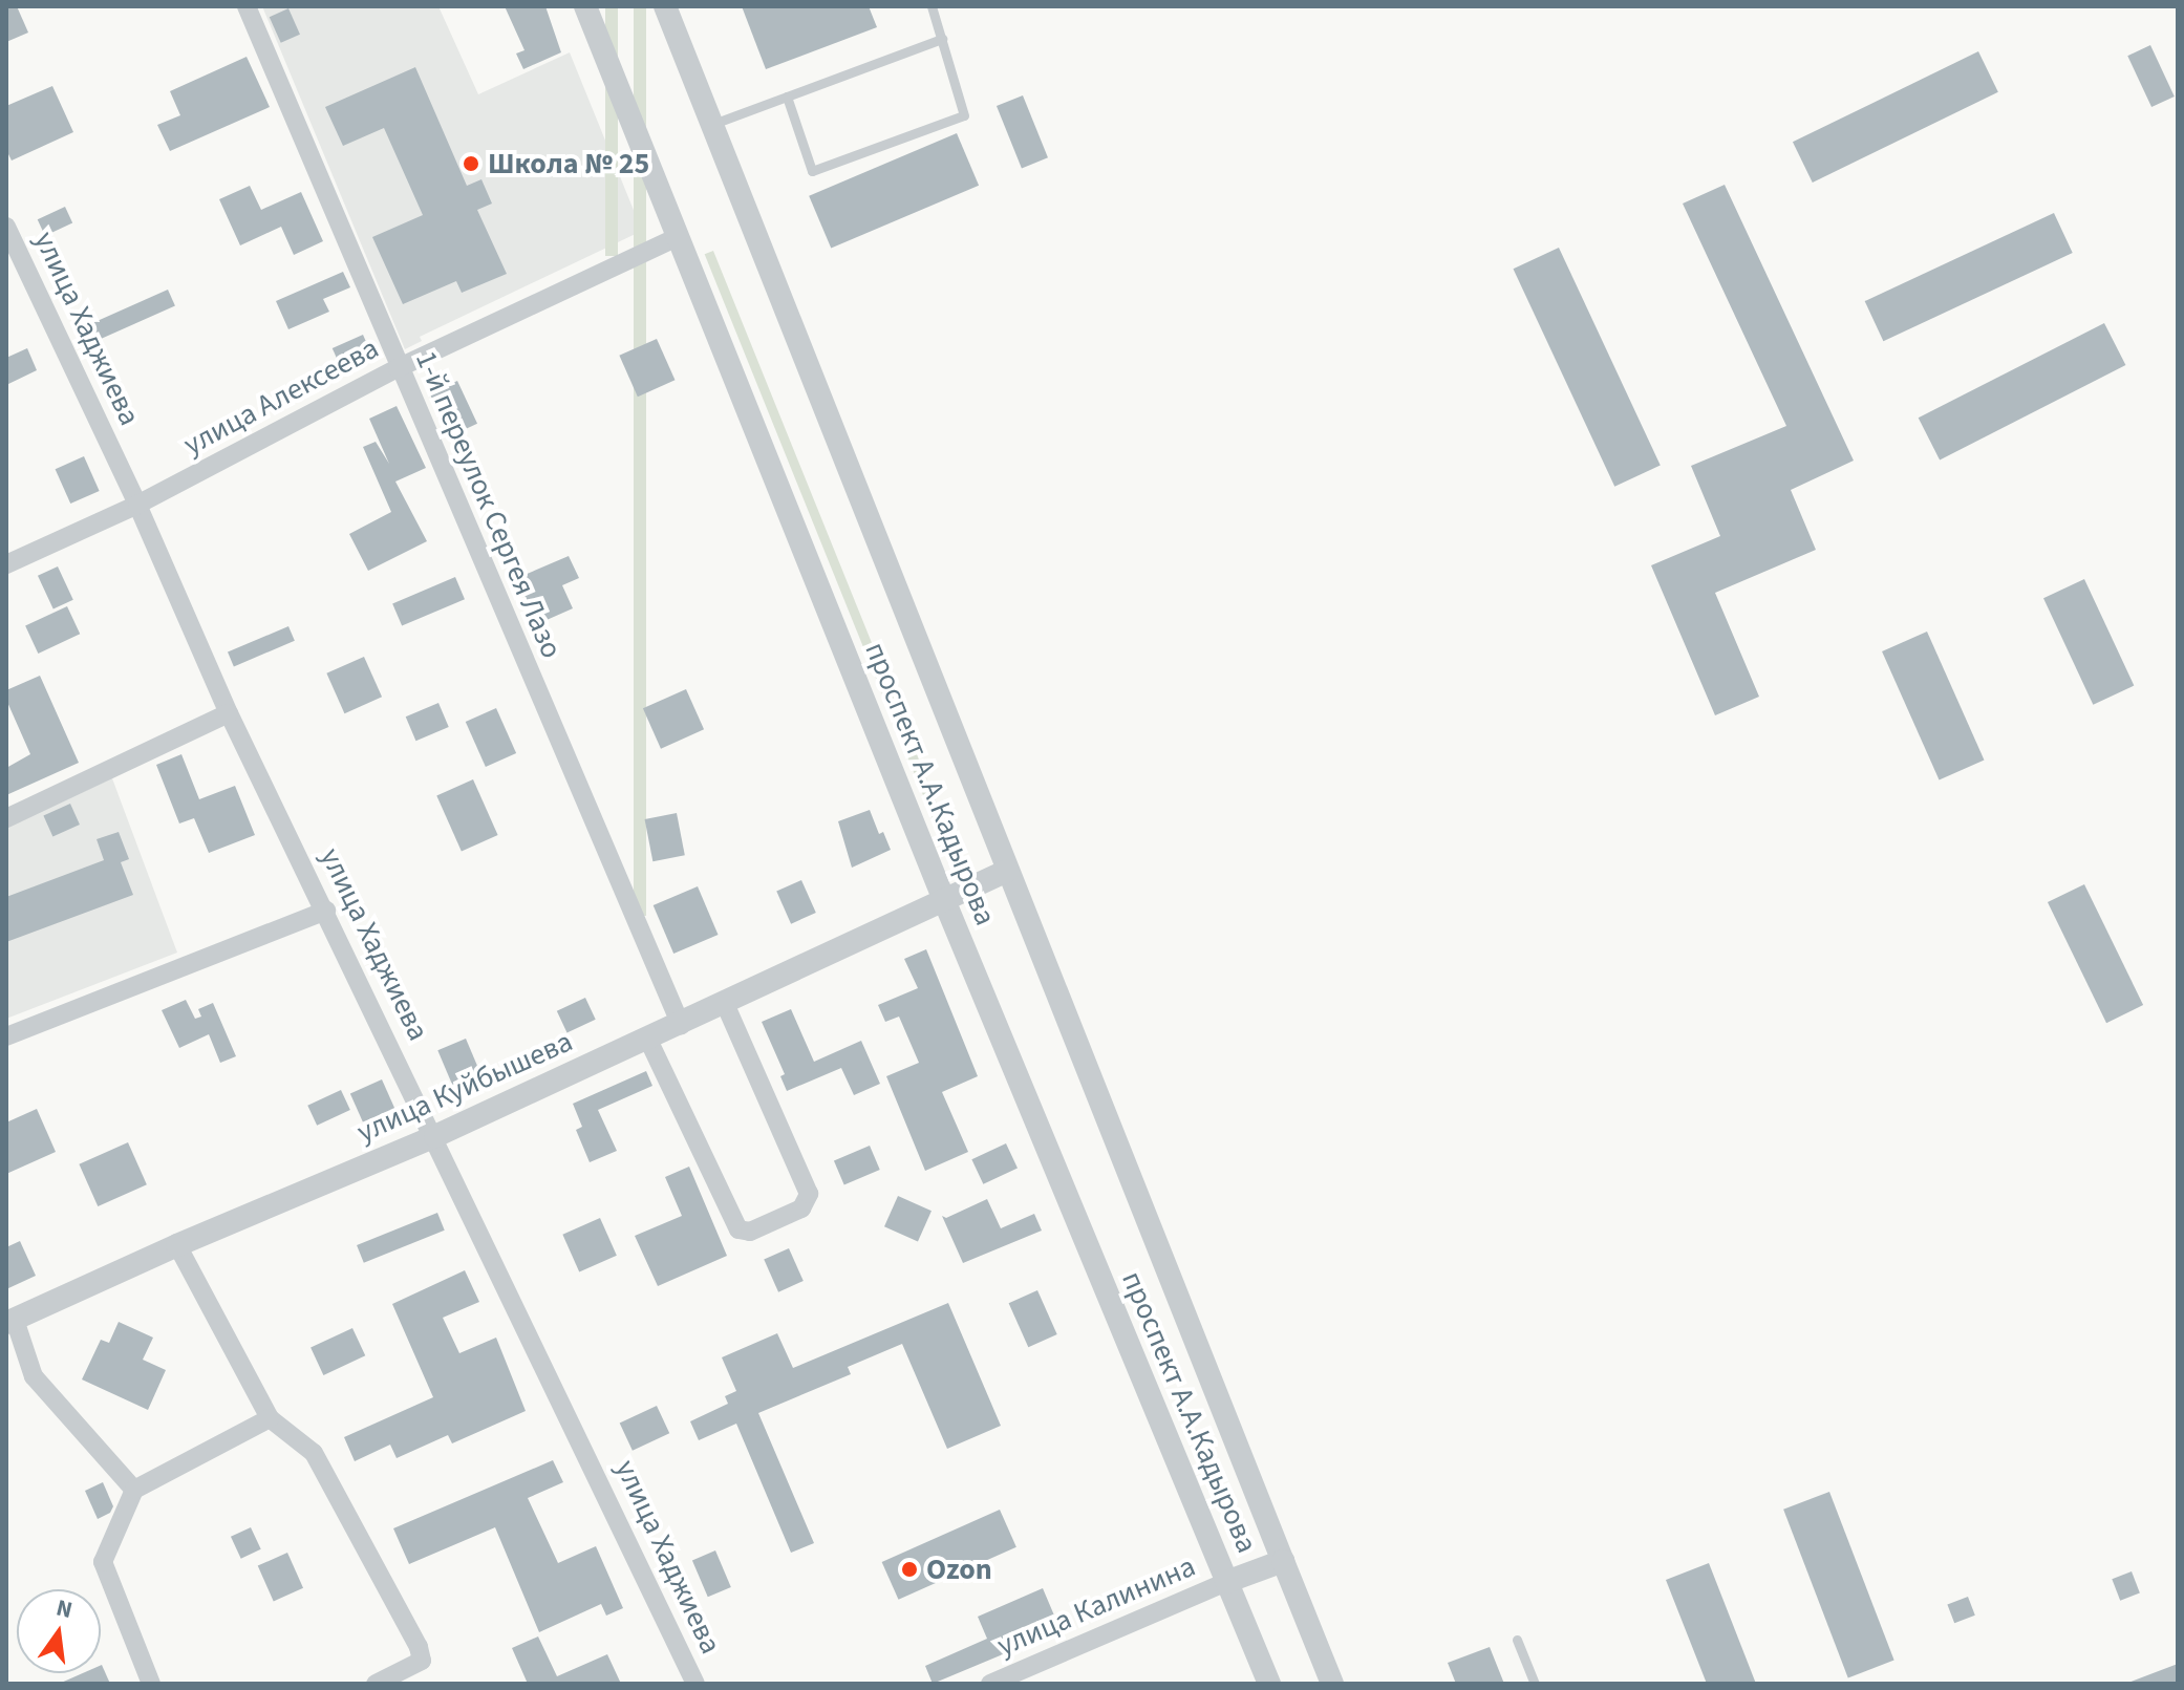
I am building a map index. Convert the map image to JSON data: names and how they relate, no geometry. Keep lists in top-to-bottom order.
{
  "streets": {
    "street": [
      "улица Хаджиева",
      "улица Алексеева",
      "1-й переулок Сергея Лазо",
      "проспект А.А.Кадырова",
      "улица Куйбышева",
      "улица Калинина"
    ]
  },
  "crossings": [
    ["улица Хаджиева", "улица Алексеева"],
    ["улица Хаджиева", "улица Куйбышева"],
    ["улица Алексеева", "1-й переулок Сергея Лазо"],
    ["улица Алексеева", "проспект А.А.Кадырова"],
    ["1-й переулок Сергея Лазо", "улица Куйбышева"],
    ["проспект А.А.Кадырова", "улица Куйбышева"],
    ["проспект А.А.Кадырова", "улица Калинина"]
  ],
  "places": ["Школа № 25", "Ozon"],
  "north": "top"
}
